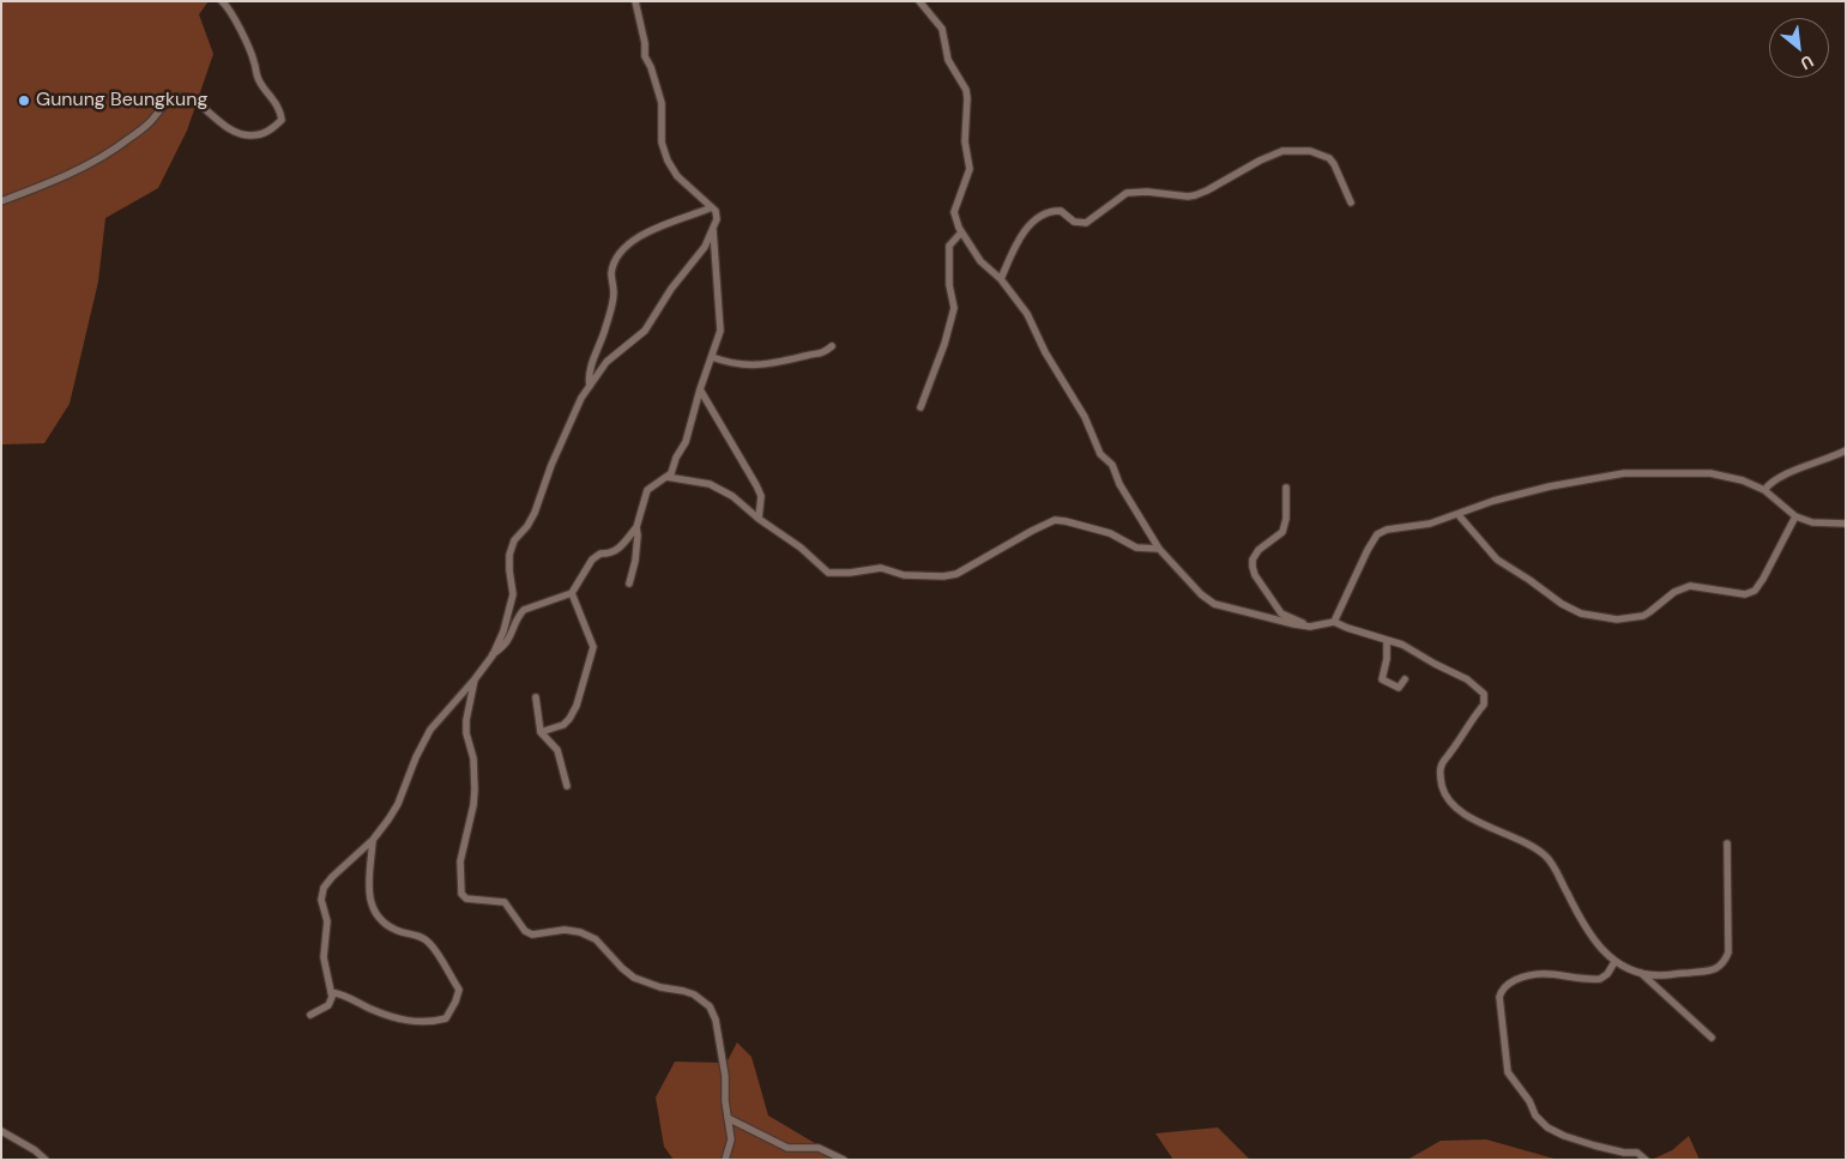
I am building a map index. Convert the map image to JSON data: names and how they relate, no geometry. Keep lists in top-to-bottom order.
{
  "places": ["Gunung Beungkung"],
  "north": "bottom right"
}
